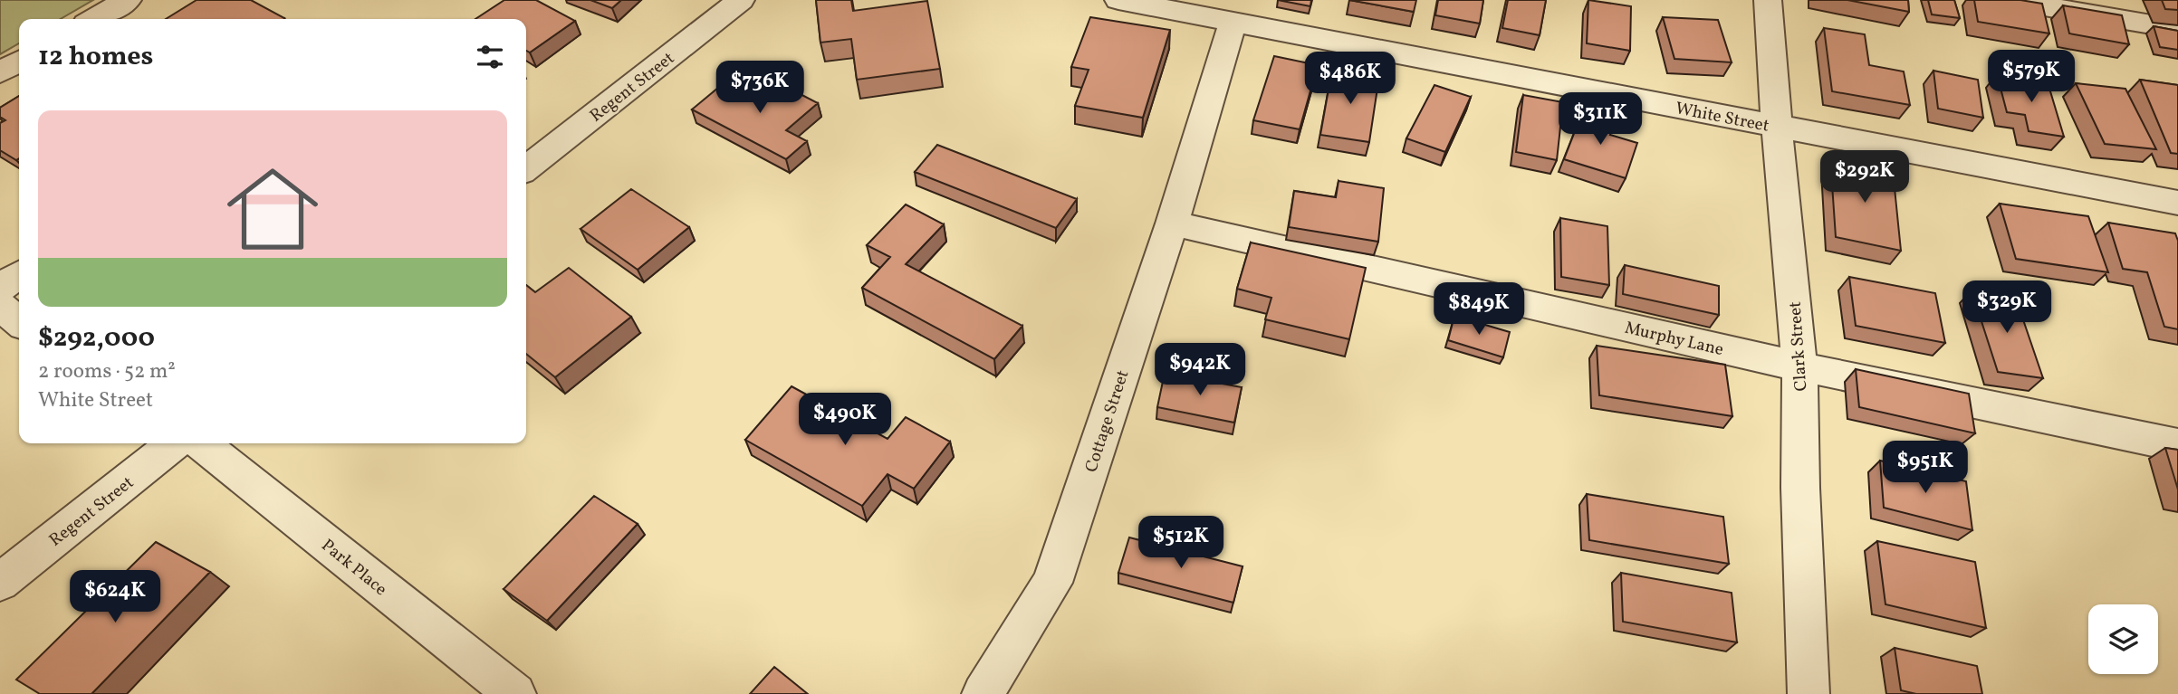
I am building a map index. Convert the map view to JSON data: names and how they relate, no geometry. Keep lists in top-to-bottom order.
{
  "streets": {
    "street": [
      "Regent Street",
      "White Street",
      "Murphy Lane",
      "Clark Street",
      "Cottage Street",
      "Park Place"
    ]
  },
  "crossings": [
    ["White Street", "Clark Street"],
    ["White Street", "Cottage Street"],
    ["Murphy Lane", "Clark Street"],
    ["Murphy Lane", "Cottage Street"]
  ],
  "page": {
    "heading": "12 homes",
    "price": [
      "$579K",
      "$486K",
      "$736K",
      "$311K",
      "$292K",
      "$329K",
      "$849K",
      "$942K",
      "$490K",
      "$951K",
      "$512K",
      "$624K"
    ],
    "list": [
      {
        "name": "$292,000",
        "note": "2 rooms · 52 m² · White Street"
      }
    ]
  }
}
